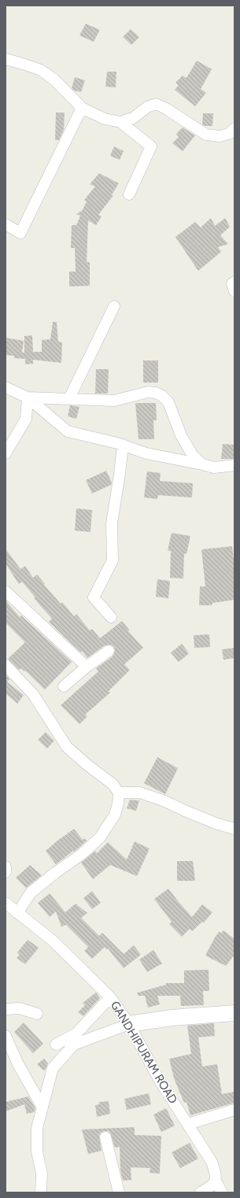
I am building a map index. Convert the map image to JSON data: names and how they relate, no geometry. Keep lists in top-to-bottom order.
{
  "streets": {
    "street": ["GANDHIPURAM ROAD"]
  }
}
